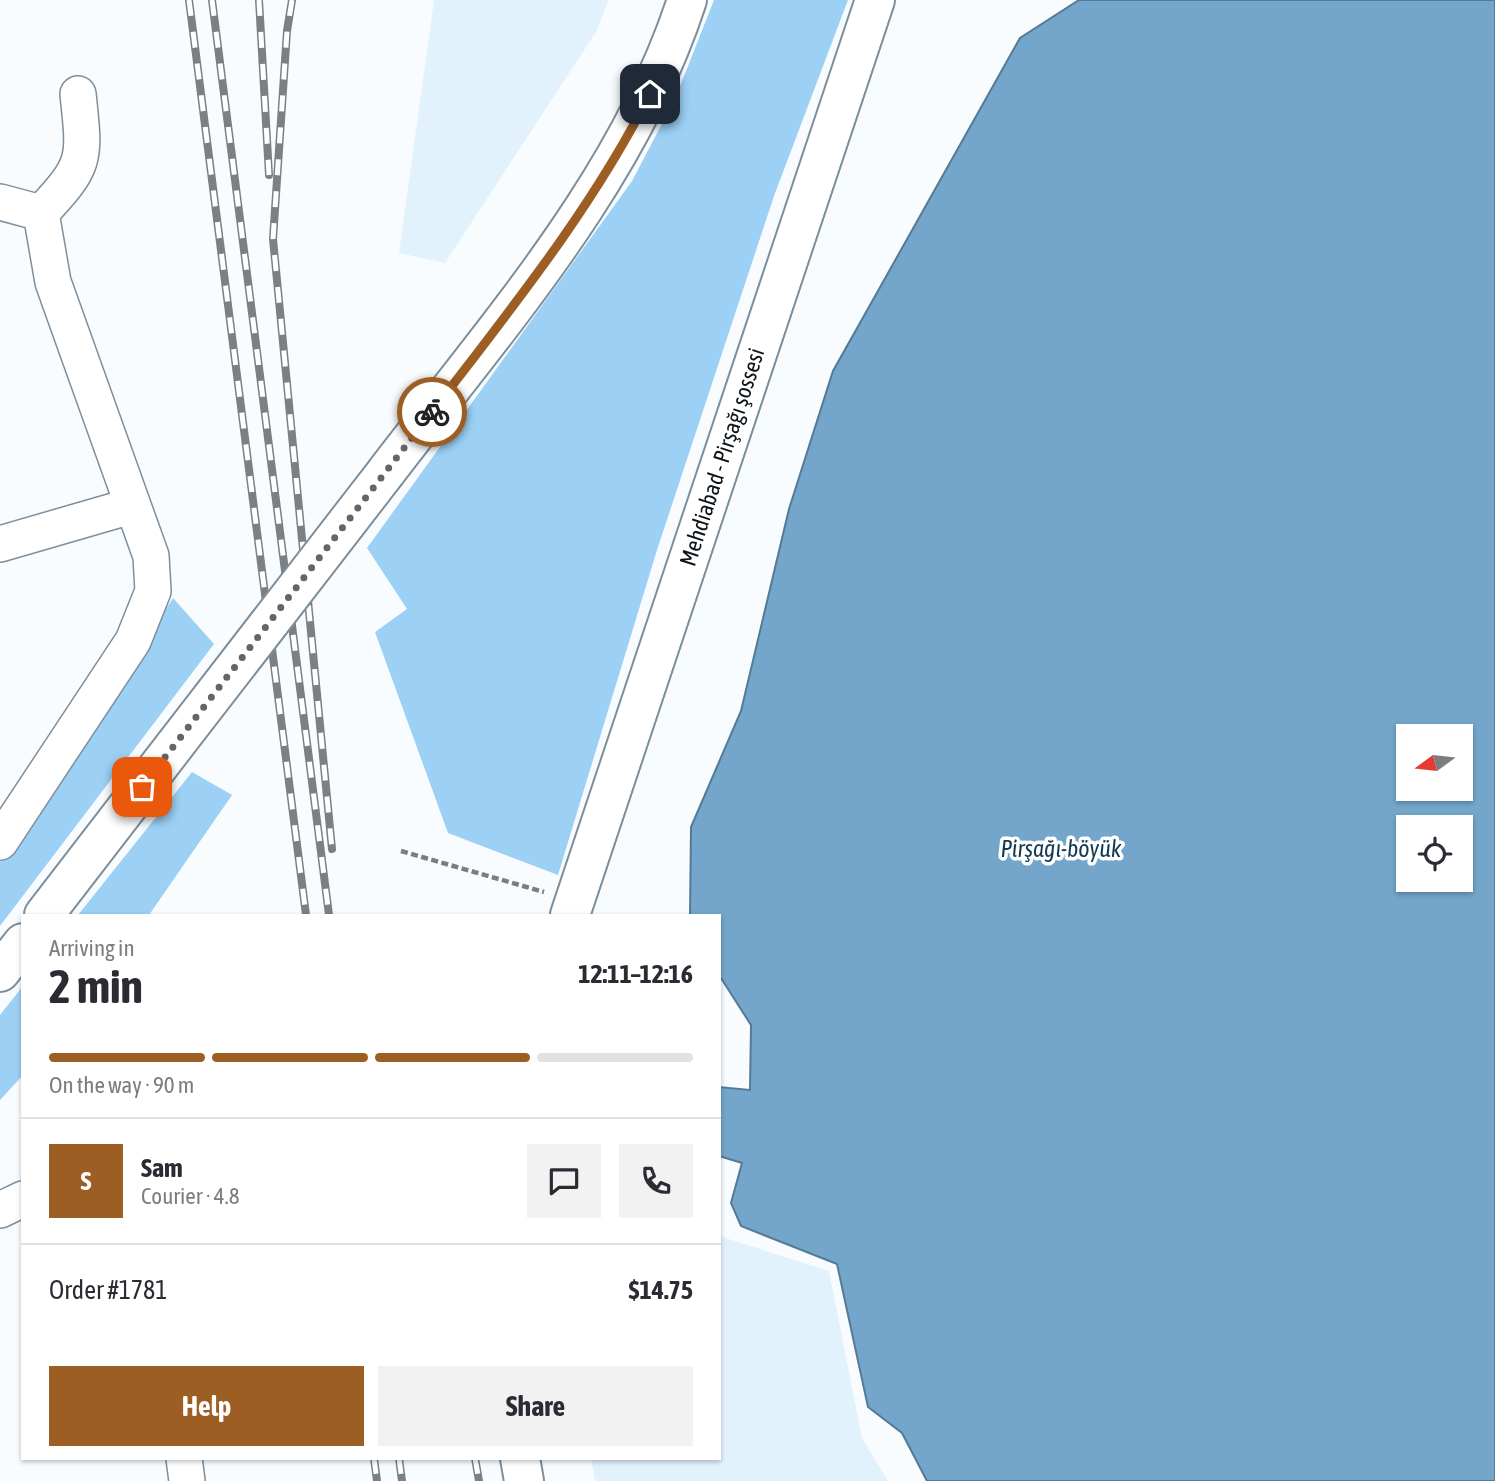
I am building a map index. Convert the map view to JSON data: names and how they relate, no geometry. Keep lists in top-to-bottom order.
{
  "streets": {
    "main road": ["Mehdiabad - Pirşağı şossesi"]
  },
  "water": ["Pirşağı-böyük"],
  "north": "left",
  "page": {
    "heading": ["2 min", "Arriving in", "12:11–12:16"],
    "panel": [
      "Sam",
      "Courier · 4.8",
      "Order #1781",
      "$14.75"
    ],
    "bar": "On the way · 90 m",
    "round": "S",
    "buttons": ["Help", "Share"]
  }
}
